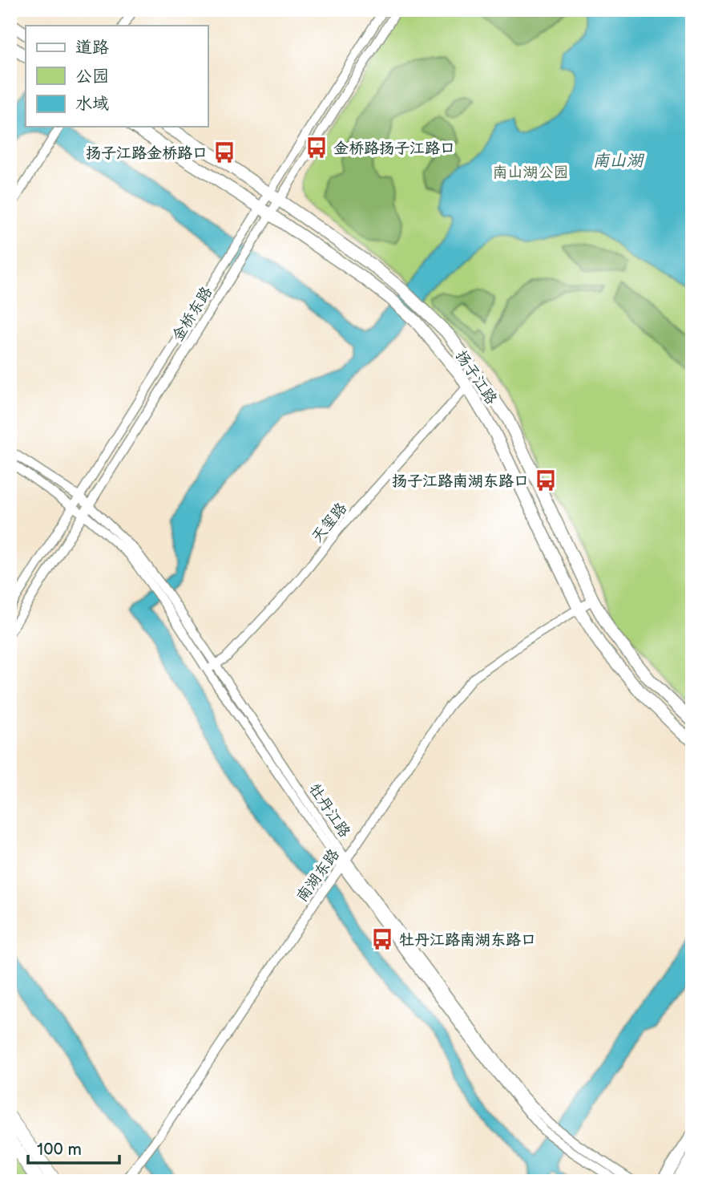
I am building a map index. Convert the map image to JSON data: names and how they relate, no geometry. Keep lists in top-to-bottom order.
{
  "streets": {
    "main road": ["扬子江路"],
    "street": [
      "金桥东路",
      "天玺路",
      "牡丹江路",
      "南湖东路"
    ]
  },
  "crossings": [
    ["金桥东路", "扬子江路"],
    ["金桥东路", "牡丹江路"],
    ["扬子江路", "天玺路"],
    ["扬子江路", "南湖东路"],
    ["天玺路", "牡丹江路"],
    ["牡丹江路", "南湖东路"]
  ],
  "water": ["南山湖"],
  "parks": ["南山湖公园"],
  "places": {
    "bus stop": [
      "金桥路扬子江路口",
      "扬子江路金桥路口",
      "扬子江路南湖东路口",
      "牡丹江路南湖东路口"
    ]
  },
  "legend": ["道路", "公园", "水域"],
  "scale_bar": "100 m"
}
